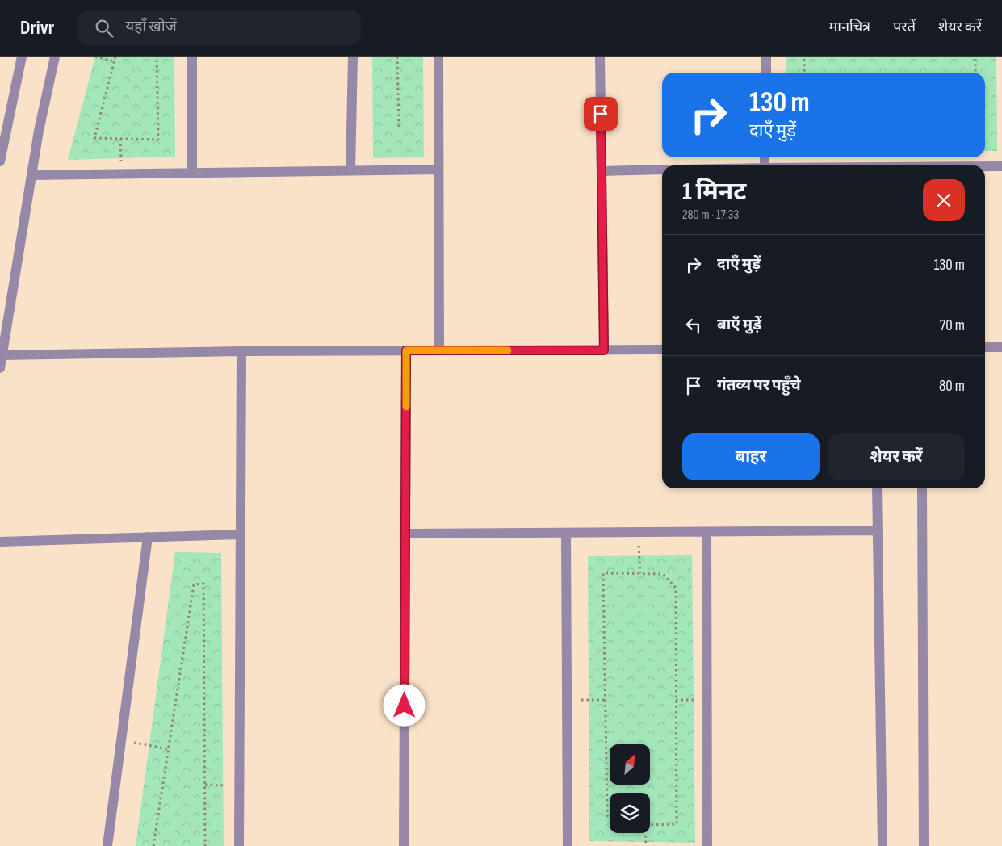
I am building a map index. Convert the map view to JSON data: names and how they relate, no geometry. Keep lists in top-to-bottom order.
{
  "north": "top right",
  "page": {
    "header": "Drivr",
    "search": "यहाँ खोजें",
    "nav": ["मानचित्र", "परतें", "शेयर करें"],
    "turn": ["130 m", "दाएँ मुड़ें"],
    "heading": ["1 मिनट", "280 m · 17:33"],
    "list": [
      {
        "name": "दाएँ मुड़ें",
        "value": "130 m"
      },
      {
        "name": "बाएँ मुड़ें",
        "value": "70 m"
      },
      {
        "name": "गंतव्य पर पहुँचे",
        "value": "80 m"
      }
    ],
    "buttons": ["बाहर", "शेयर करें"]
  }
}
